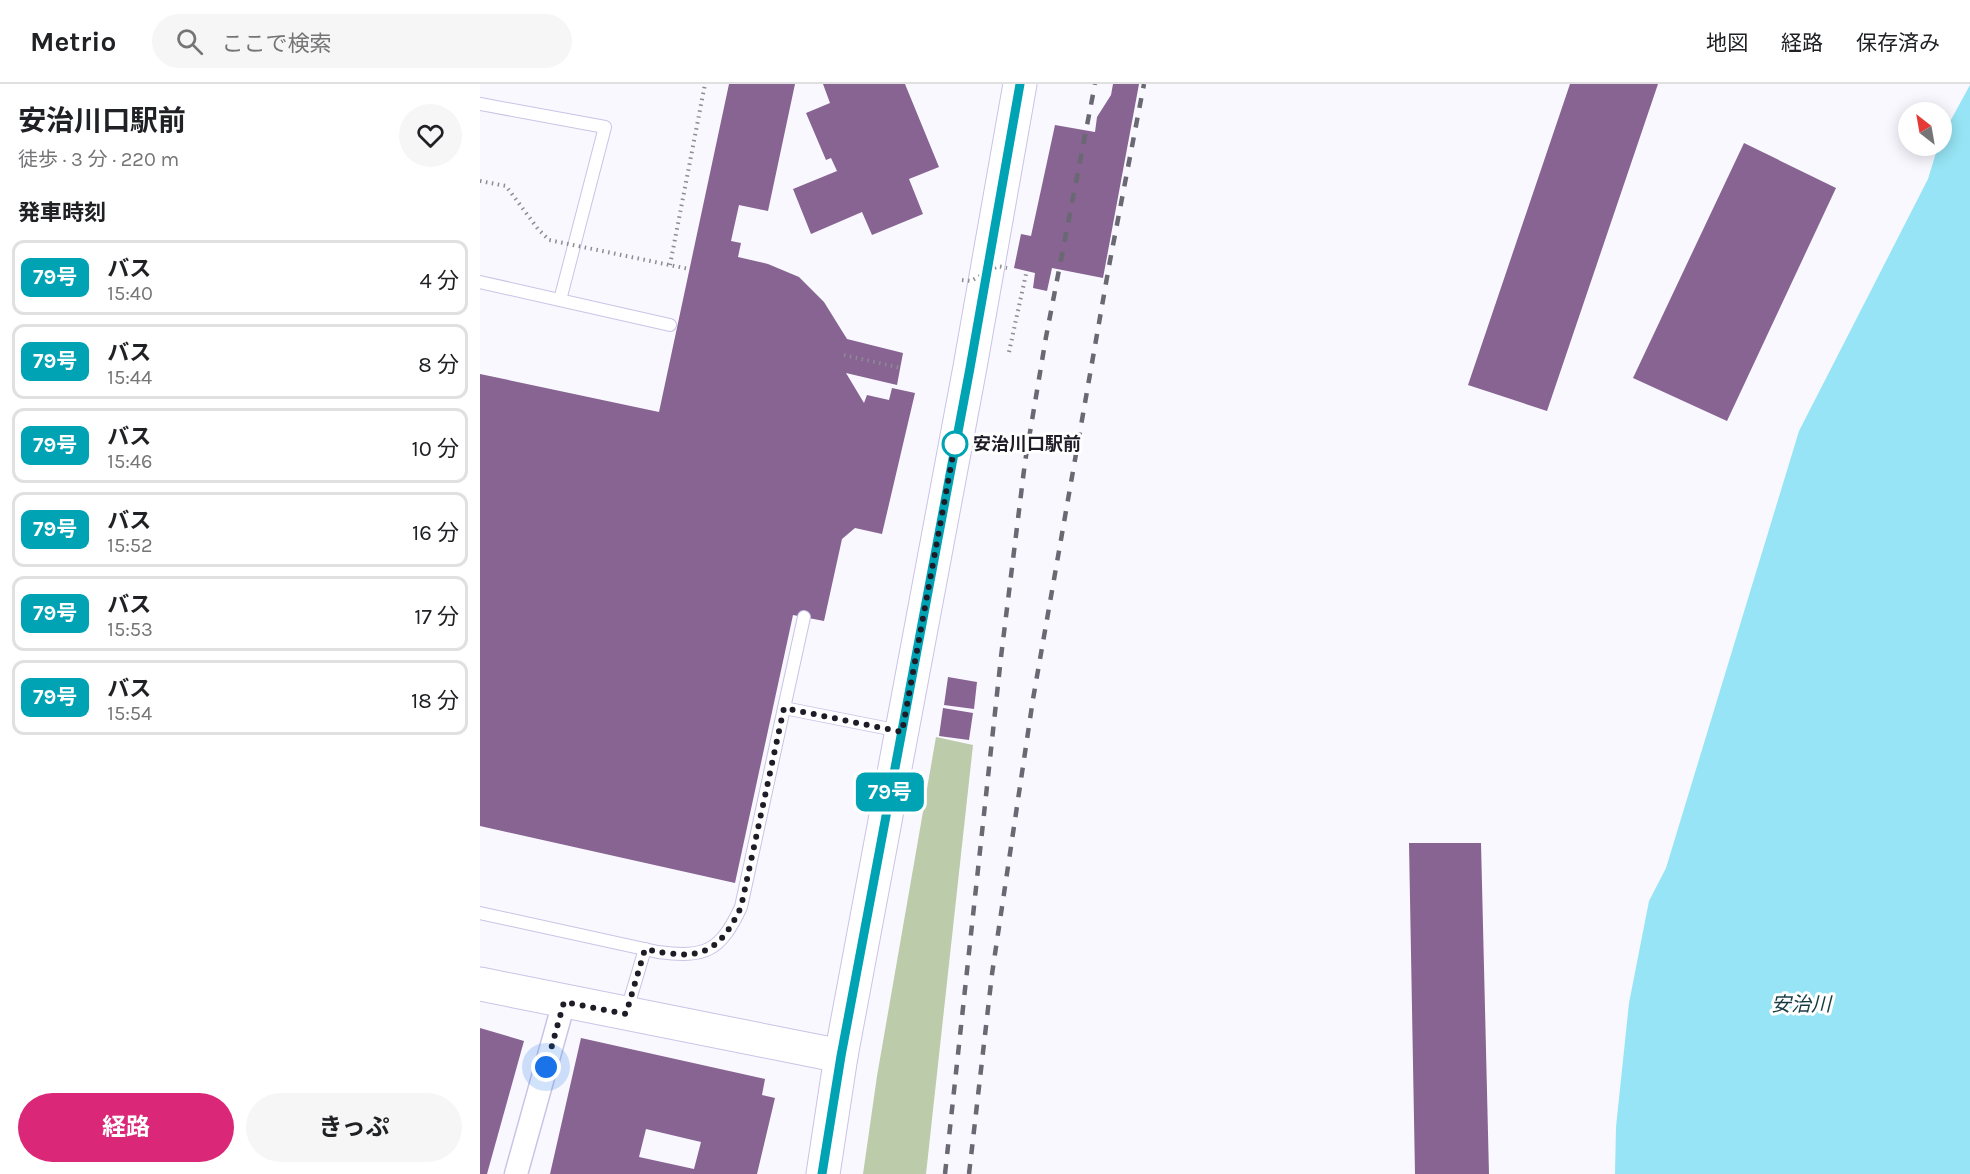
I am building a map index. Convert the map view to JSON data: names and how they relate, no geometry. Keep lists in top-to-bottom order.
{
  "water": ["安治川"],
  "places": ["安治川口駅前"],
  "lines": ["bus line 79号"],
  "north": "top left",
  "page": {
    "header": "Metrio",
    "search": "ここで検索",
    "nav": ["地図", "経路", "保存済み"],
    "heading": [
      ["安治川口駅前", "徒歩 · 3 分 · 220 m"],
      "発車時刻"
    ],
    "on_map": "79号",
    "list": [
      {
        "mark": "79号",
        "name": "バス",
        "note": "15:40",
        "value": "4 分"
      },
      {
        "mark": "79号",
        "name": "バス",
        "note": "15:44",
        "value": "8 分"
      },
      {
        "mark": "79号",
        "name": "バス",
        "note": "15:46",
        "value": "10 分"
      },
      {
        "mark": "79号",
        "name": "バス",
        "note": "15:52",
        "value": "16 分"
      },
      {
        "mark": "79号",
        "name": "バス",
        "note": "15:53",
        "value": "17 分"
      },
      {
        "mark": "79号",
        "name": "バス",
        "note": "15:54",
        "value": "18 分"
      }
    ],
    "buttons": ["経路", "きっぷ"]
  }
}
